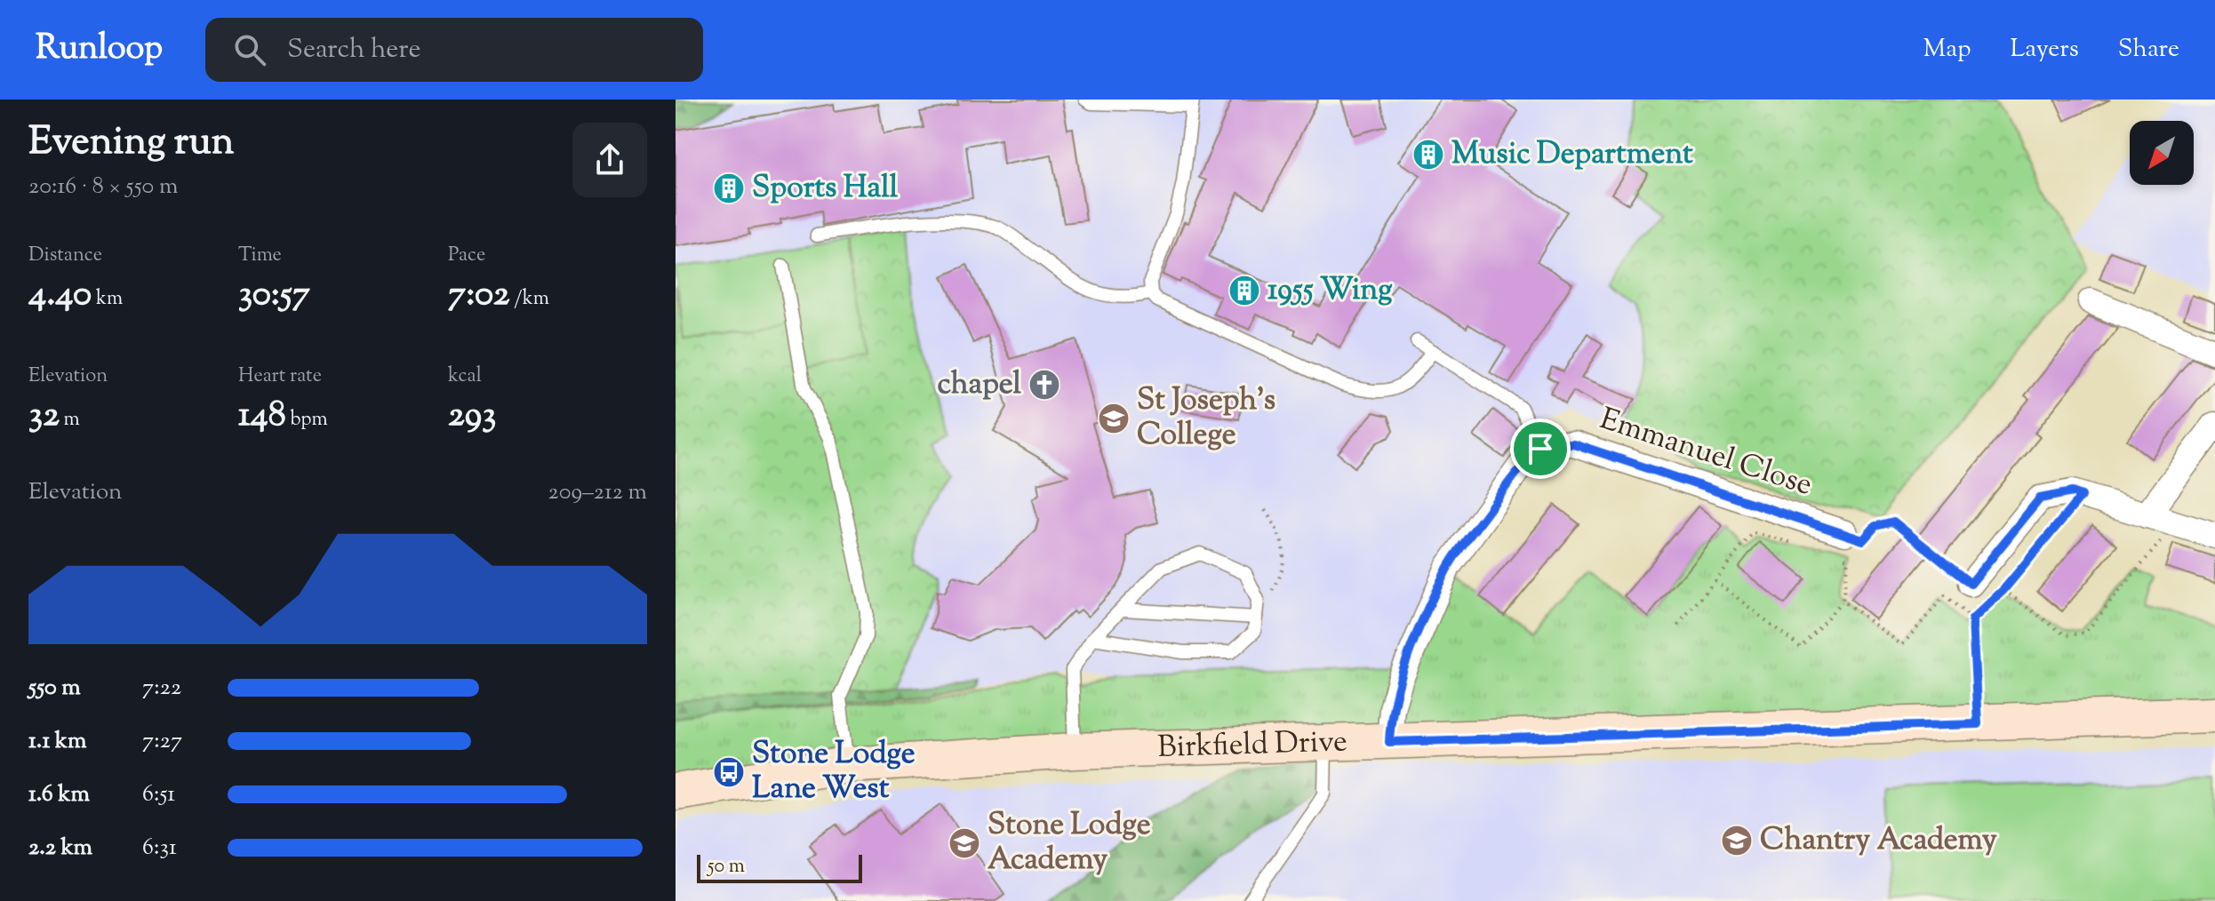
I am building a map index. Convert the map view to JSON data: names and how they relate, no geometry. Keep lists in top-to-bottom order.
{
  "streets": {
    "street": ["Emmanuel Close", "Birkfield Drive"]
  },
  "places": {
    "building": ["Music Department", "Sports Hall", "1955 Wing"],
    "church": ["chapel"],
    "school or university": ["St Joseph's College", "Chantry Academy", "Stone Lodge Academy"],
    "bus stop": ["Stone Lodge Lane West"]
  },
  "scale_bar": "50 m",
  "north": "bottom left",
  "page": {
    "header": "Runloop",
    "search": "Search here",
    "nav": ["Map", "Layers", "Share"],
    "heading": ["Evening run", "20:16 · 8 × 550 m"],
    "stats": [
      ["Distance", "4.40 km"],
      ["Time", "30:57"],
      ["Pace", "7:02 /km"],
      ["Elevation", "32 m"],
      ["Heart rate", "148 bpm"],
      ["kcal", "293"]
    ],
    "chart": ["Elevation", "209–212 m"],
    "list": [
      {
        "name": "550 m",
        "note": "7:22"
      },
      {
        "name": "1.1 km",
        "note": "7:27"
      },
      {
        "name": "1.6 km",
        "note": "6:51"
      },
      {
        "name": "2.2 km",
        "note": "6:31"
      }
    ],
    "scale": "50 m"
  }
}
